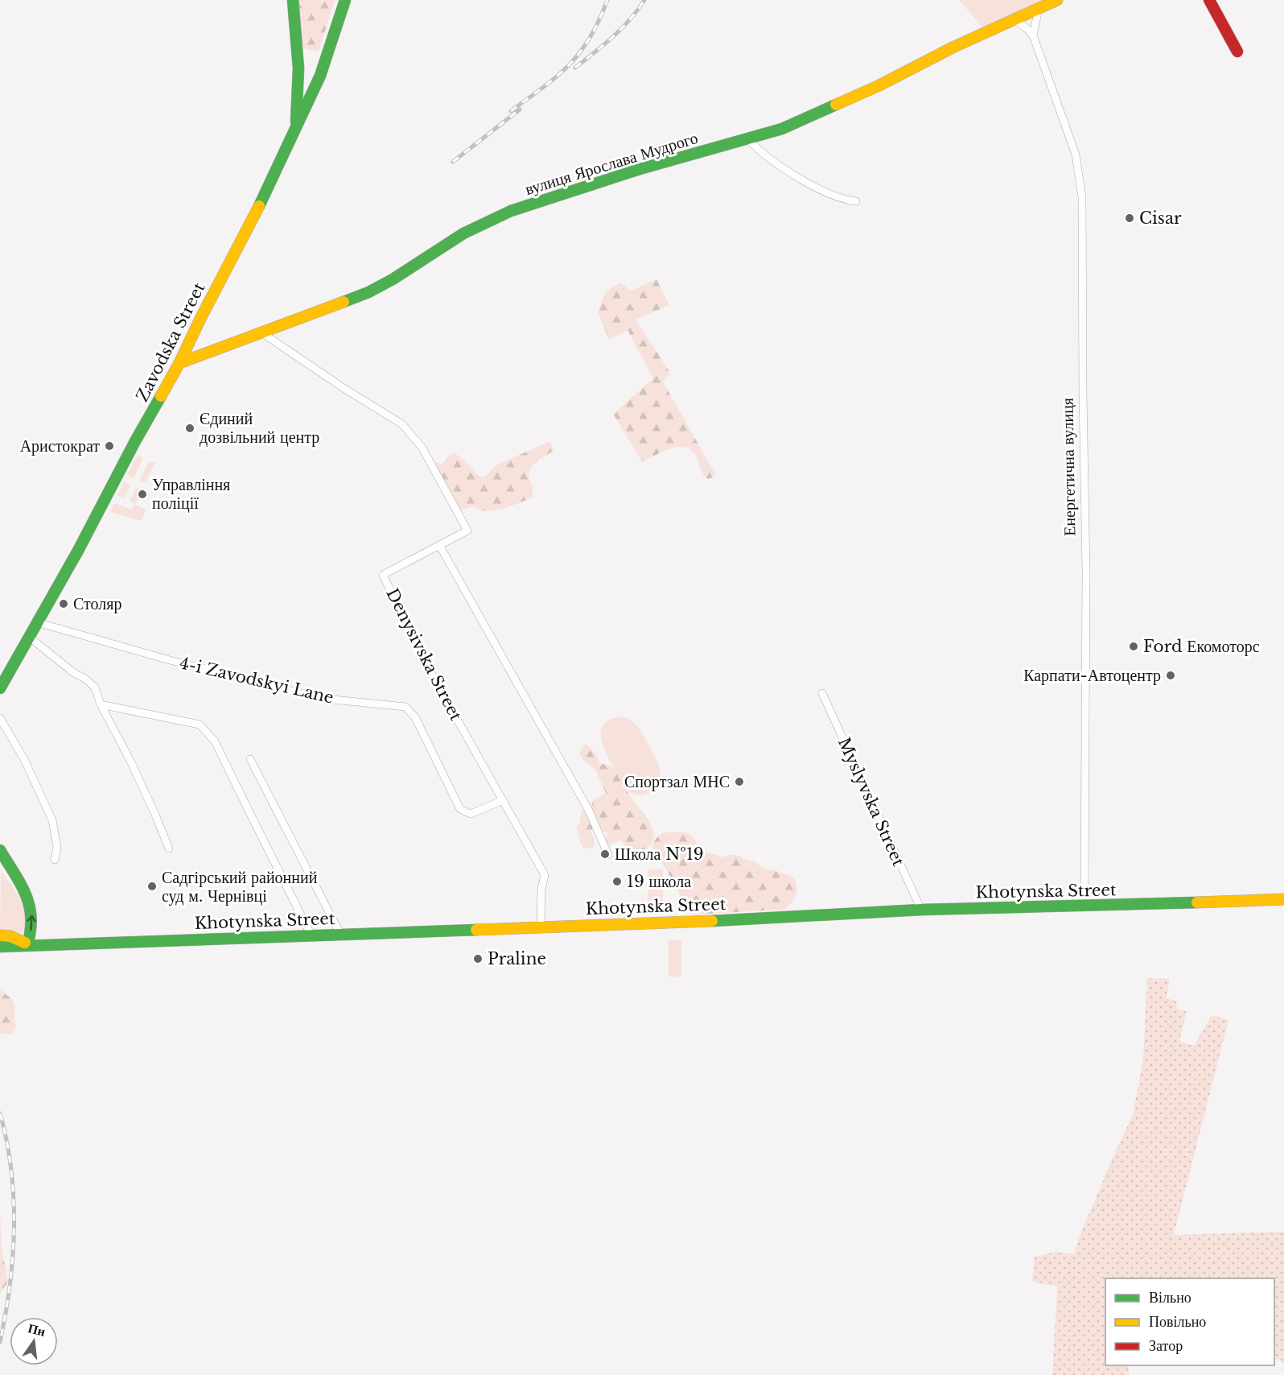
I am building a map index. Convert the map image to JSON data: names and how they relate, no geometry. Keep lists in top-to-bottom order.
{
  "streets": {
    "main road": [
      "вулиця Ярослава Мудрого",
      "Zavodska Street",
      "Енергетична вулиця",
      "Khotynska Street"
    ],
    "street": ["Denysivska Street", "4-i Zavodskyi Lane", "Myslyvska Street"]
  },
  "crossings": [
    ["вулиця Ярослава Мудрого", "Zavodska Street"],
    ["вулиця Ярослава Мудрого", "Denysivska Street"],
    ["Zavodska Street", "4-i Zavodskyi Lane"],
    ["Енергетична вулиця", "Khotynska Street"],
    ["Denysivska Street", "4-i Zavodskyi Lane"],
    ["Denysivska Street", "Khotynska Street"],
    ["Myslyvska Street", "Khotynska Street"]
  ],
  "places": [
    "Cisar",
    "Єдиний дозвільний центр",
    "Аристократ",
    "Управління поліції",
    "Столяр",
    "Ford Екомоторс",
    "Карпати-Автоцентр",
    "Спортзал МНС",
    "Школа №19",
    "19 школа",
    "Садгірський районний суд м. Чернівці",
    "Praline"
  ],
  "legend": ["Вільно", "Повільно", "Затор"],
  "north": "top"
}
